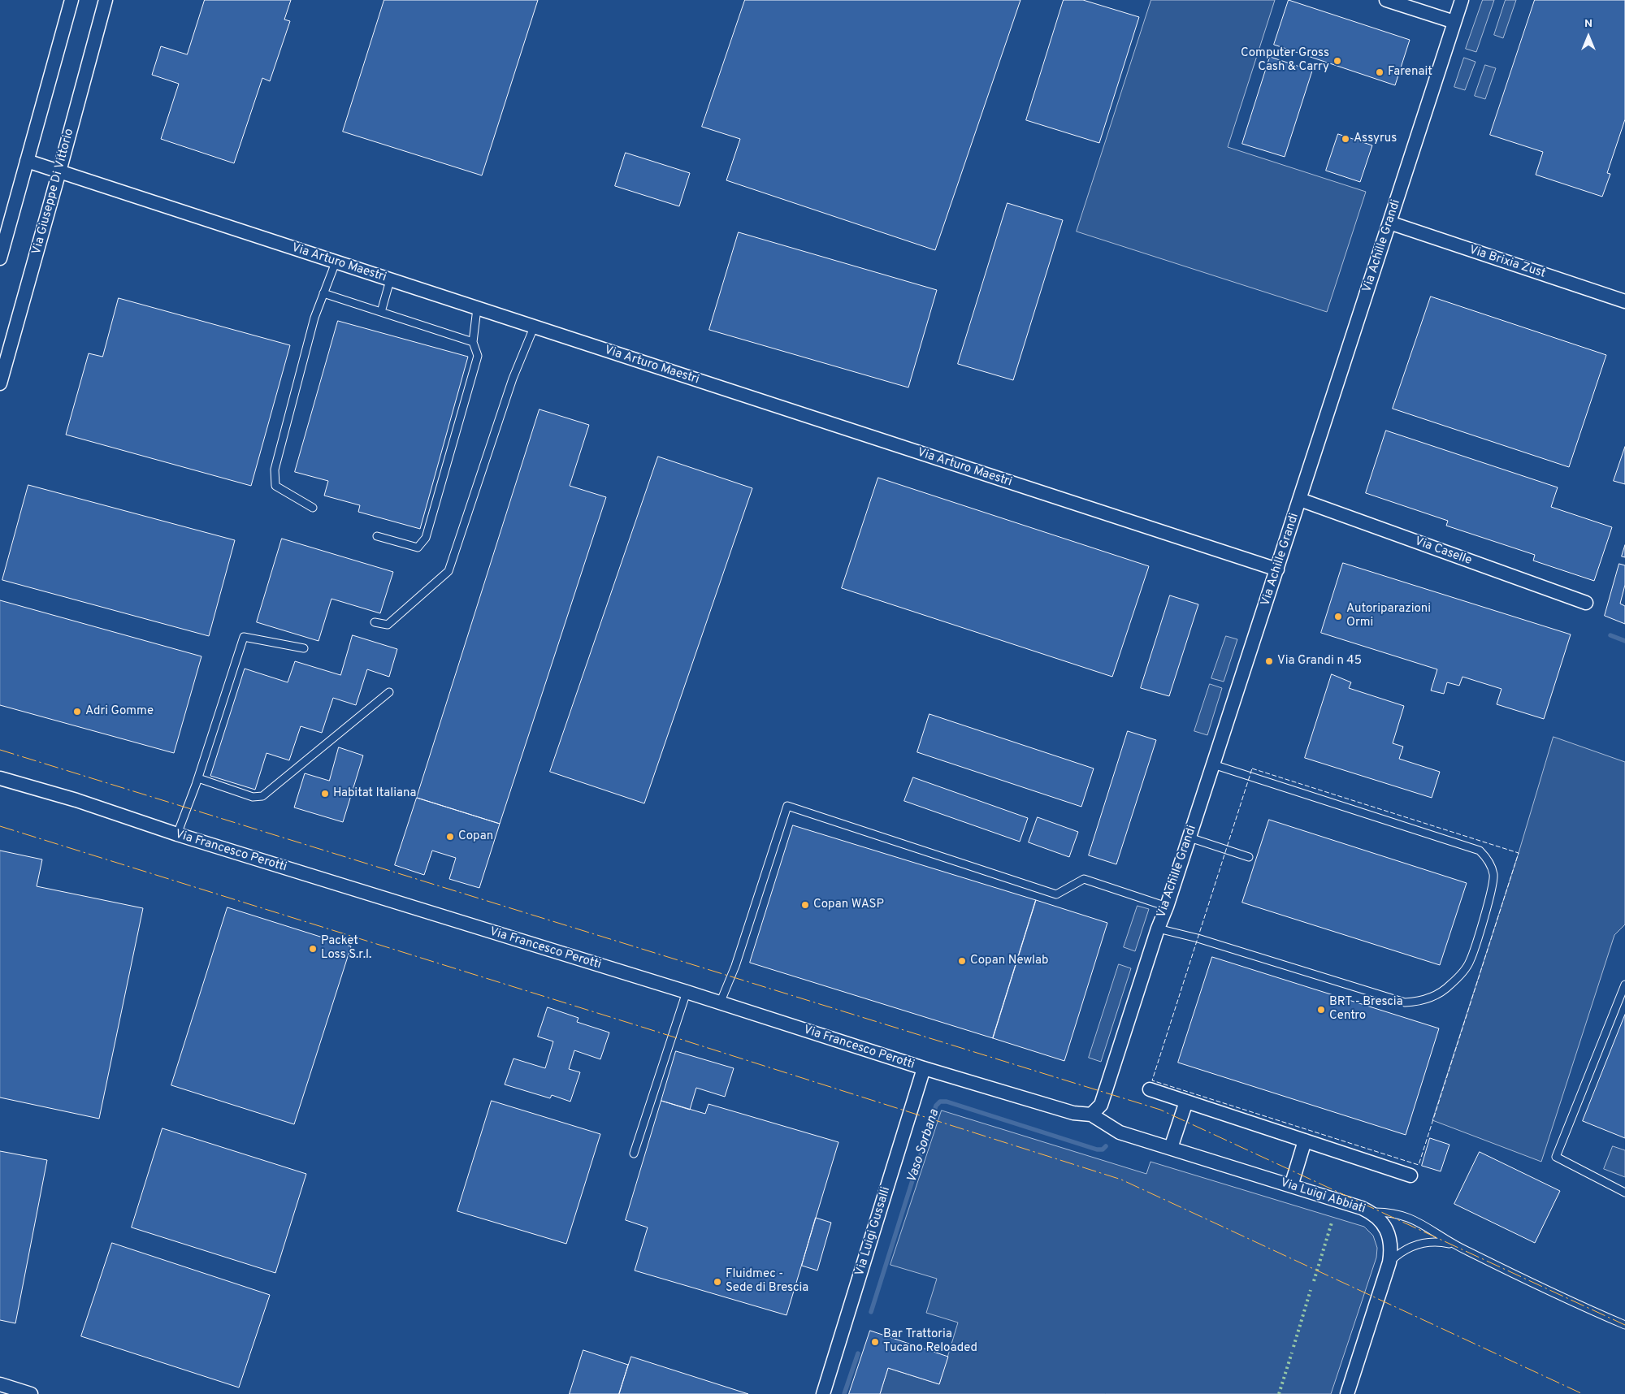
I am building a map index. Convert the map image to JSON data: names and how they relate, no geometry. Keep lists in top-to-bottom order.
{
  "streets": {
    "street": [
      "Via Giuseppe Di Vittorio",
      "Via Achille Grandi",
      "Via Brixia Zust",
      "Via Arturo Maestri",
      "Via Caselle",
      "Via Francesco Perotti",
      "Via Luigi Abbiati",
      "Via Luigi Gussalli"
    ]
  },
  "crossings": [
    ["Via Giuseppe Di Vittorio", "Via Arturo Maestri"],
    ["Via Achille Grandi", "Via Brixia Zust"],
    ["Via Achille Grandi", "Via Arturo Maestri"],
    ["Via Achille Grandi", "Via Caselle"],
    ["Via Achille Grandi", "Via Francesco Perotti"],
    ["Via Achille Grandi", "Via Luigi Abbiati"],
    ["Via Francesco Perotti", "Via Luigi Abbiati"],
    ["Via Francesco Perotti", "Via Luigi Gussalli"]
  ],
  "water": ["Vaso Sorbana"],
  "places": [
    "Computer Gross Cash & Carry",
    "Farenait",
    "Assyrus",
    "Autoriparazioni Ormi",
    "Via Grandi n 45",
    "Adri Gomme",
    "Habitat Italiana",
    "Copan",
    "Copan WASP",
    "Packet Loss S.r.l.",
    "Copan Newlab",
    "BRT - Brescia Centro",
    "Fluidmec - Sede di Brescia",
    "Bar Trattoria Tucano Reloaded"
  ],
  "north": "top"
}
